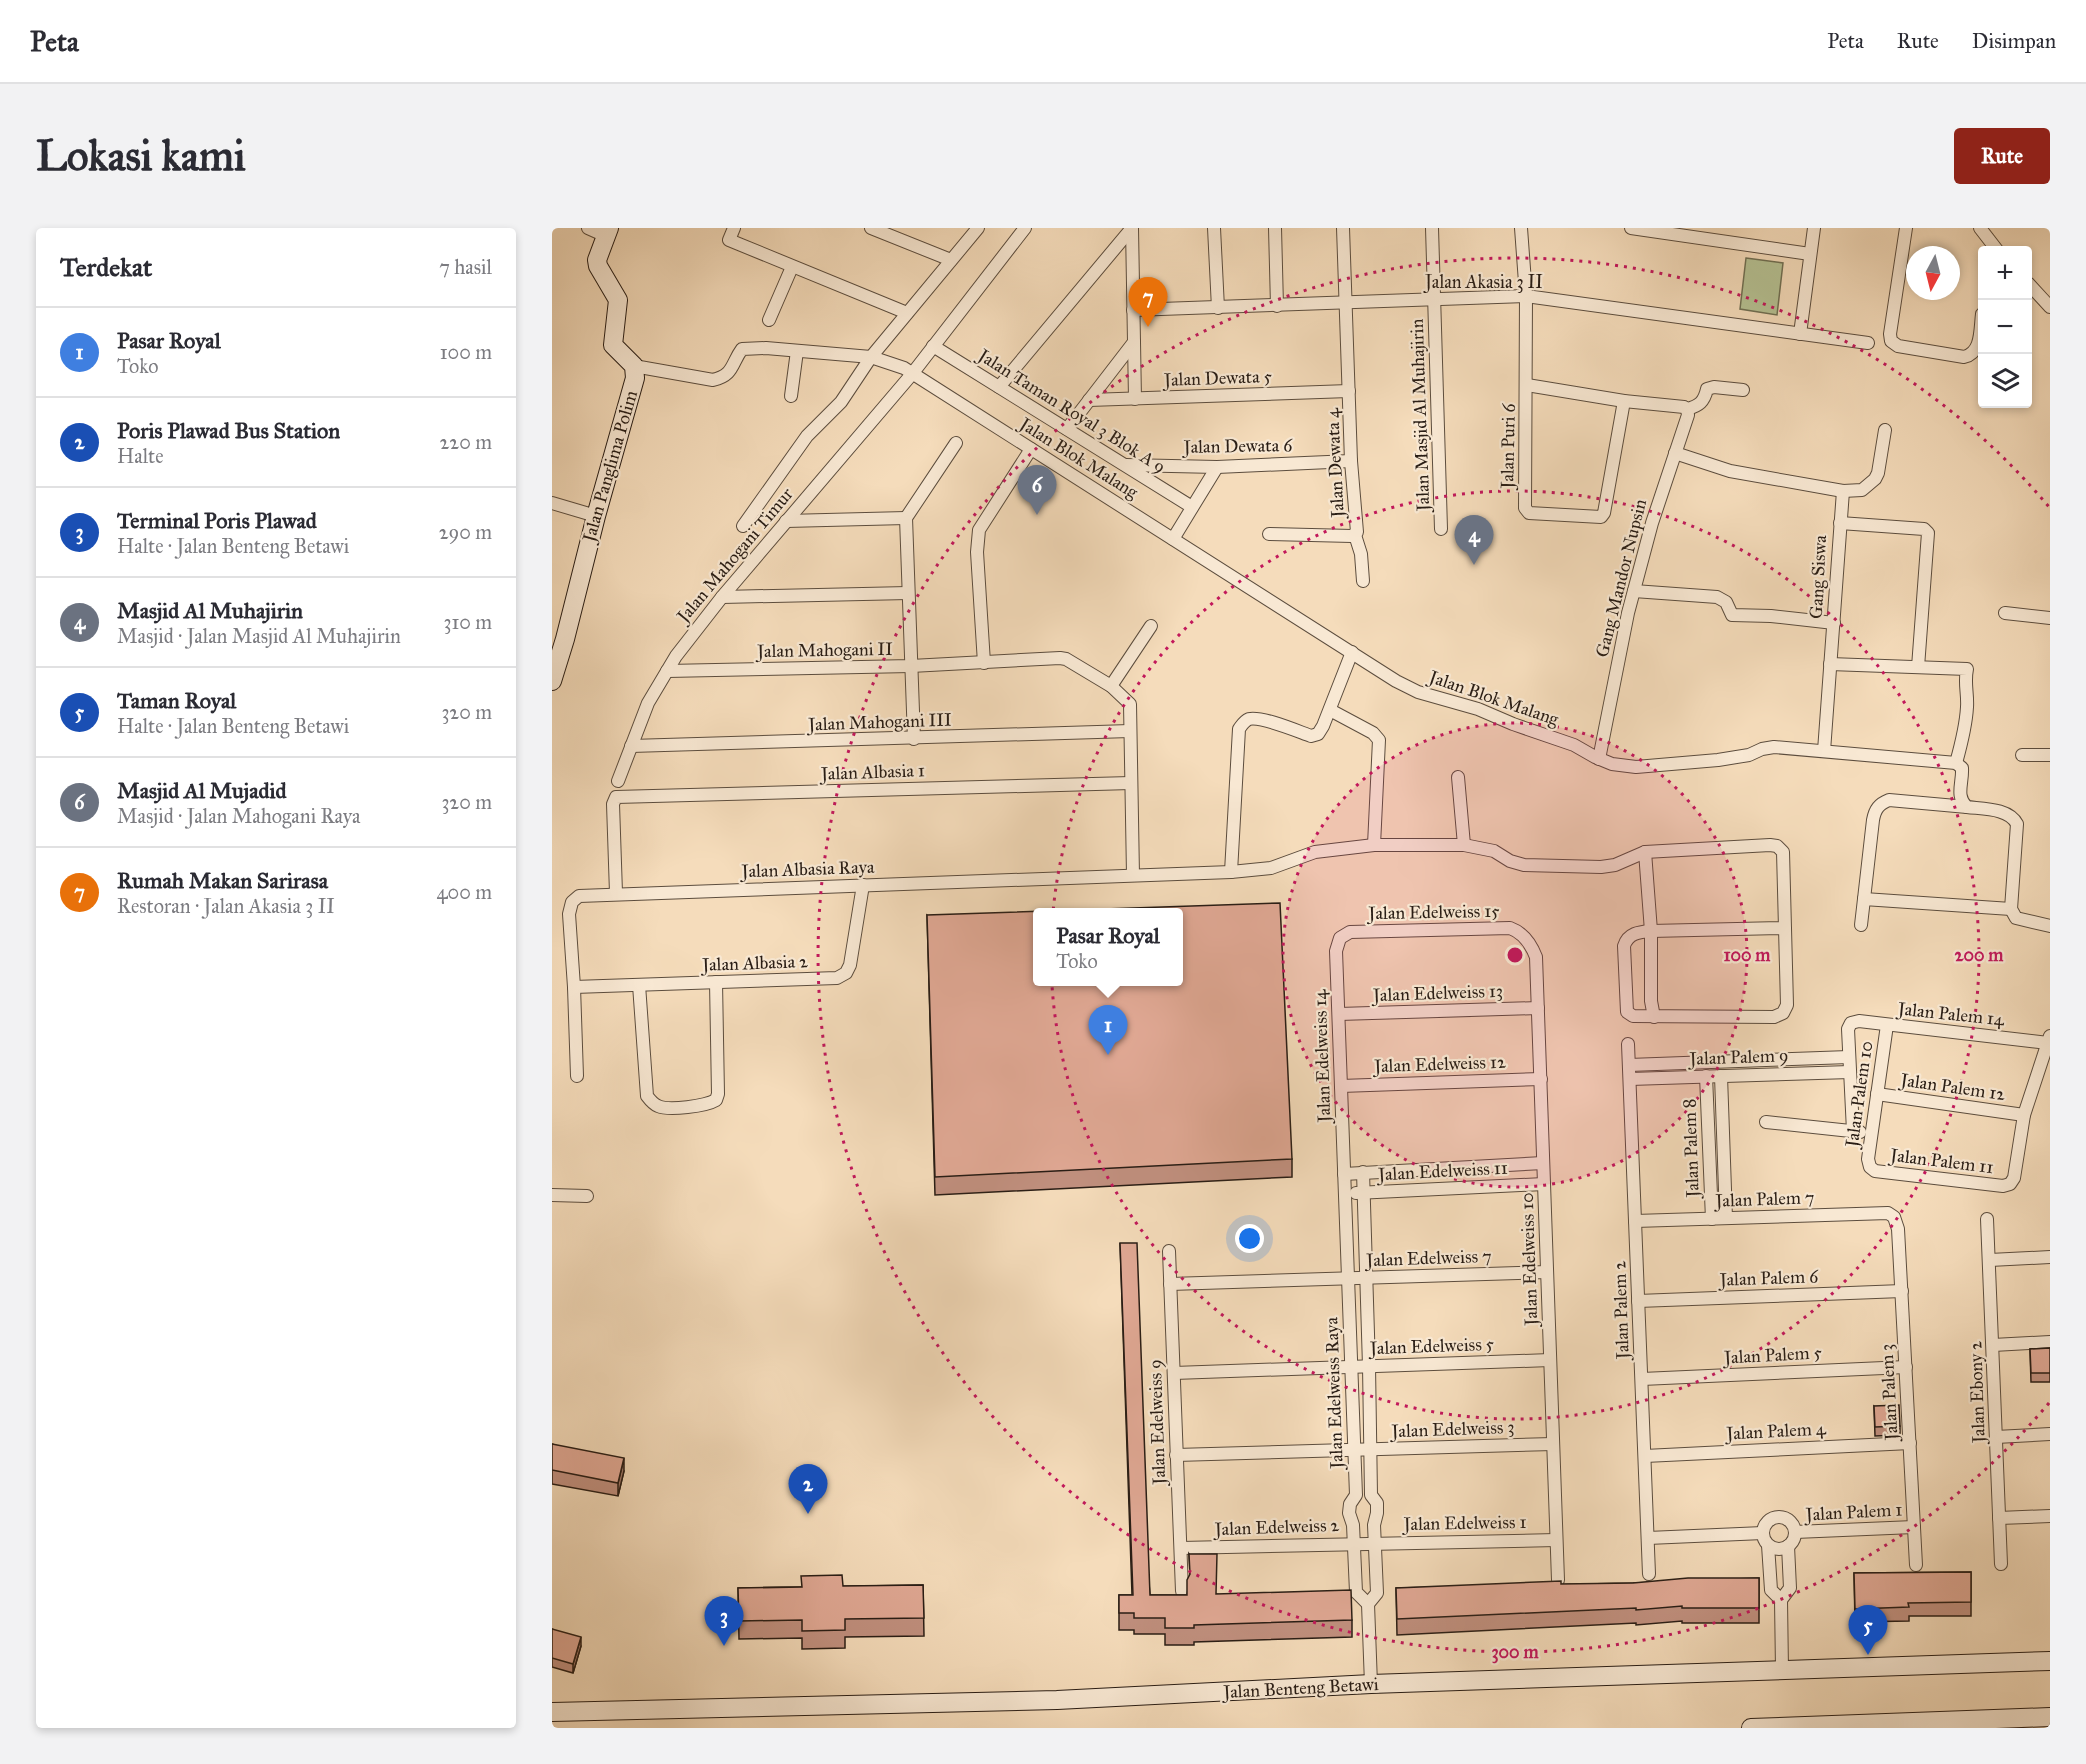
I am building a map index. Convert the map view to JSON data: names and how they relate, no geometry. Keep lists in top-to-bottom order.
{
  "streets": {
    "main road": ["Jalan Panglima Polim", "Jalan Benteng Betawi"],
    "street": [
      "Jalan Akasia 3 II",
      "Jalan Dewata 5",
      "Jalan Taman Royal 3 Blok A 9",
      "Jalan Masjid Al Muhajirin",
      "Jalan Dewata 6",
      "Jalan Puri 6",
      "Jalan Blok Malang",
      "Jalan Dewata 4",
      "Jalan Mahogani Timur",
      "Gang Siswa",
      "Gang Mandor Nupsin",
      "Jalan Mahogani II",
      "Jalan Mahogani III",
      "Jalan Albasia 1",
      "Jalan Albasia Raya",
      "Jalan Edelweiss 15",
      "Jalan Albasia 2",
      "Jalan Edelweiss 13",
      "Jalan Palem 14",
      "Jalan Edelweiss 14",
      "Jalan Palem 9",
      "Jalan Edelweiss 12",
      "Jalan Palem 12",
      "Jalan Palem 10",
      "Jalan Palem 8",
      "Jalan Palem 11",
      "Jalan Edelweiss 11",
      "Jalan Palem 7",
      "Jalan Edelweiss 7",
      "Jalan Edelweiss 10",
      "Jalan Palem 6",
      "Jalan Palem 2",
      "Jalan Edelweiss 5",
      "Jalan Palem 5",
      "Jalan Palem 3",
      "Jalan Ebony 2",
      "Jalan Edelweiss Raya",
      "Jalan Edelweiss 9",
      "Jalan Edelweiss 3",
      "Jalan Palem 4",
      "Jalan Palem 1",
      "Jalan Edelweiss 1",
      "Jalan Edelweiss 2"
    ]
  },
  "crossings": [
    ["Jalan Akasia 3 II", "Jalan Masjid Al Muhajirin"],
    ["Jalan Akasia 3 II", "Jalan Puri 6"],
    ["Jalan Akasia 3 II", "Jalan Dewata 4"],
    ["Jalan Dewata 5", "Jalan Dewata 4"],
    ["Jalan Taman Royal 3 Blok A 9", "Jalan Dewata 6"],
    ["Jalan Taman Royal 3 Blok A 9", "Jalan Mahogani Timur"],
    ["Jalan Dewata 6", "Jalan Dewata 4"],
    ["Jalan Blok Malang", "Jalan Panglima Polim"],
    ["Jalan Blok Malang", "Jalan Mahogani Timur"],
    ["Jalan Blok Malang", "Gang Siswa"],
    ["Jalan Blok Malang", "Gang Mandor Nupsin"],
    ["Jalan Mahogani Timur", "Jalan Mahogani II"],
    ["Jalan Mahogani Timur", "Jalan Mahogani III"],
    ["Jalan Albasia 1", "Jalan Albasia Raya"],
    ["Jalan Albasia Raya", "Jalan Albasia 2"],
    ["Jalan Edelweiss 15", "Jalan Edelweiss 14"],
    ["Jalan Edelweiss 15", "Jalan Edelweiss 10"],
    ["Jalan Edelweiss 13", "Jalan Edelweiss 14"],
    ["Jalan Edelweiss 13", "Jalan Edelweiss 10"],
    ["Jalan Palem 14", "Jalan Palem 10"],
    ["Jalan Edelweiss 14", "Jalan Edelweiss 12"],
    ["Jalan Edelweiss 14", "Jalan Edelweiss 11"],
    ["Jalan Edelweiss 14", "Jalan Edelweiss Raya"],
    ["Jalan Palem 9", "Jalan Palem 10"],
    ["Jalan Palem 9", "Jalan Palem 8"],
    ["Jalan Palem 9", "Jalan Palem 2"],
    ["Jalan Edelweiss 12", "Jalan Edelweiss 10"],
    ["Jalan Palem 12", "Jalan Palem 10"],
    ["Jalan Palem 12", "Jalan Palem 11"],
    ["Jalan Palem 10", "Jalan Palem 11"],
    ["Jalan Palem 8", "Jalan Palem 7"],
    ["Jalan Edelweiss 11", "Jalan Edelweiss 10"],
    ["Jalan Edelweiss 11", "Jalan Edelweiss Raya"],
    ["Jalan Palem 7", "Jalan Palem 2"],
    ["Jalan Palem 7", "Jalan Palem 3"],
    ["Jalan Edelweiss 7", "Jalan Edelweiss 10"],
    ["Jalan Edelweiss 7", "Jalan Edelweiss Raya"],
    ["Jalan Edelweiss 7", "Jalan Edelweiss 9"],
    ["Jalan Edelweiss 10", "Jalan Edelweiss 5"],
    ["Jalan Edelweiss 10", "Jalan Edelweiss 3"],
    ["Jalan Edelweiss 10", "Jalan Edelweiss 1"],
    ["Jalan Palem 6", "Jalan Palem 2"],
    ["Jalan Palem 6", "Jalan Palem 3"],
    ["Jalan Palem 2", "Jalan Palem 5"],
    ["Jalan Palem 2", "Jalan Palem 4"],
    ["Jalan Edelweiss 5", "Jalan Edelweiss Raya"],
    ["Jalan Edelweiss 5", "Jalan Edelweiss 9"],
    ["Jalan Palem 5", "Jalan Palem 3"],
    ["Jalan Palem 3", "Jalan Palem 4"],
    ["Jalan Palem 3", "Jalan Palem 1"],
    ["Jalan Edelweiss Raya", "Jalan Edelweiss 3"],
    ["Jalan Edelweiss Raya", "Jalan Edelweiss 1"],
    ["Jalan Edelweiss Raya", "Jalan Edelweiss 2"],
    ["Jalan Edelweiss Raya", "Jalan Benteng Betawi"],
    ["Jalan Edelweiss 9", "Jalan Edelweiss 3"],
    ["Jalan Edelweiss 9", "Jalan Edelweiss 2"],
    ["Jalan Edelweiss 1", "Jalan Edelweiss 2"]
  ],
  "north": "bottom",
  "page": {
    "header": "Peta",
    "nav": ["Peta", "Rute", "Disimpan"],
    "buttons": "Rute",
    "title": "Lokasi kami",
    "heading": ["Terdekat", "7 hasil"],
    "map_buttons": ["+", "−"],
    "pins": [
      "7",
      "6",
      "4",
      "1",
      "2",
      "3",
      "5"
    ],
    "list": [
      {
        "mark": "1",
        "name": "Pasar Royal",
        "note": "Toko",
        "value": "100 m"
      },
      {
        "mark": "2",
        "name": "Poris Plawad Bus Station",
        "note": "Halte",
        "value": "220 m"
      },
      {
        "mark": "3",
        "name": "Terminal Poris Plawad",
        "note": "Halte · Jalan Benteng Betawi",
        "value": "290 m"
      },
      {
        "mark": "4",
        "name": "Masjid Al Muhajirin",
        "note": "Masjid · Jalan Masjid Al Muhajirin",
        "value": "310 m"
      },
      {
        "mark": "5",
        "name": "Taman Royal",
        "note": "Halte · Jalan Benteng Betawi",
        "value": "320 m"
      },
      {
        "mark": "6",
        "name": "Masjid Al Mujadid",
        "note": "Masjid · Jalan Mahogani Raya",
        "value": "320 m"
      },
      {
        "mark": "7",
        "name": "Rumah Makan Sarirasa",
        "note": "Restoran · Jalan Akasia 3 II",
        "value": "400 m"
      }
    ],
    "popup": ["Pasar Royal", "Toko"]
  },
  "rings": ["100 m", "200 m", "300 m"]
}
